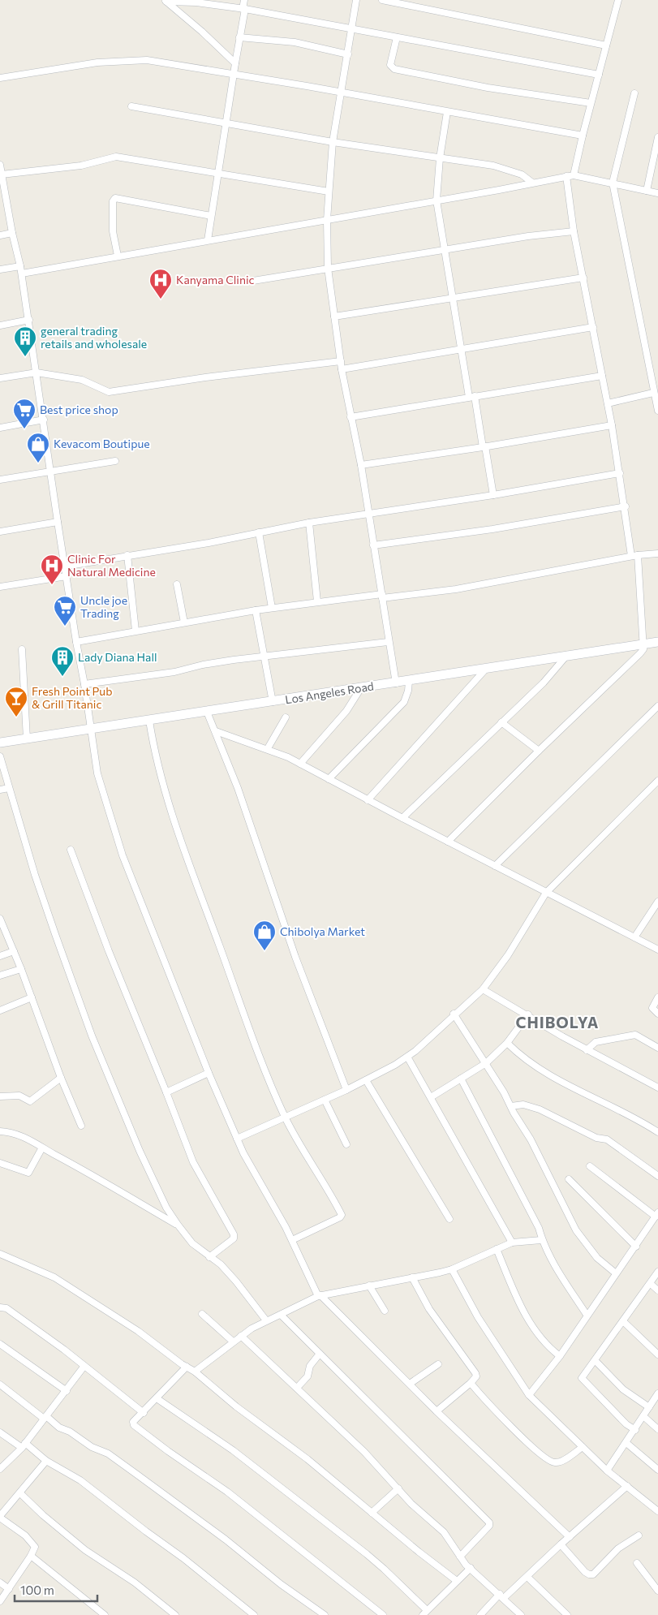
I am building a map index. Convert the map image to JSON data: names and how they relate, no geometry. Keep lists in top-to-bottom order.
{
  "streets": {
    "main road": ["Los Angeles Road"]
  },
  "districts": ["CHIBOLYA"],
  "places": {
    "hospital": ["Kanyama Clinic", "Clinic For Natural Medicine"],
    "building": ["general trading retails and wholesale", "Lady Diana Hall"],
    "supermarket": ["Best price shop", "Uncle joe Trading"],
    "shop": ["Kevacom Boutipue", "Chibolya Market"],
    "bar": ["Fresh Point Pub & Grill Titanic"]
  },
  "scale_bar": "100 m"
}
